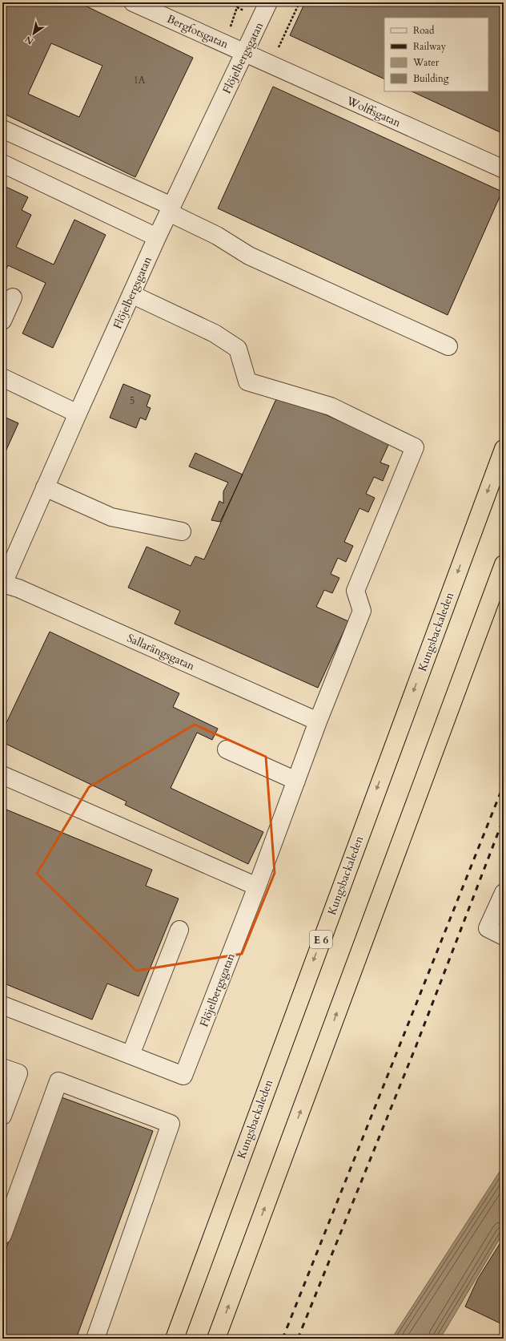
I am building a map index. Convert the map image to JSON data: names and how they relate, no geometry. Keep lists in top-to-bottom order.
{
  "streets": {
    "highway": ["Kungsbackaleden", "E 6"],
    "street": [
      "Bergfotsgatan",
      "Flöjelbergsgatan",
      "Wolffsgatan",
      "Sallarängsgatan"
    ]
  },
  "crossings": [
    ["Bergfotsgatan", "Flöjelbergsgatan"],
    ["Bergfotsgatan", "Wolffsgatan"],
    ["Flöjelbergsgatan", "Wolffsgatan"],
    ["Flöjelbergsgatan", "Sallarängsgatan"]
  ],
  "house_numbers": ["1A", "5"],
  "legend": [
    "Road",
    "Railway",
    "Water",
    "Building"
  ],
  "north": "bottom left"
}
